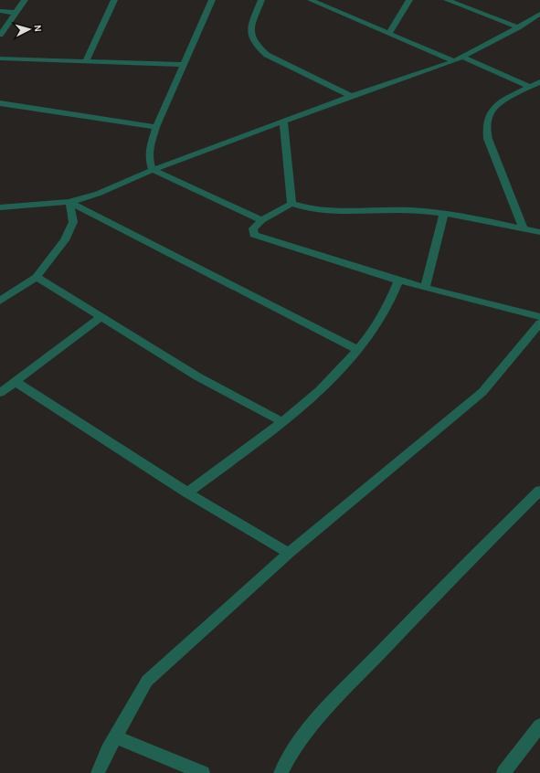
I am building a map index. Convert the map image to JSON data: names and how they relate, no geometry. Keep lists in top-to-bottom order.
{
  "north": "right"
}
